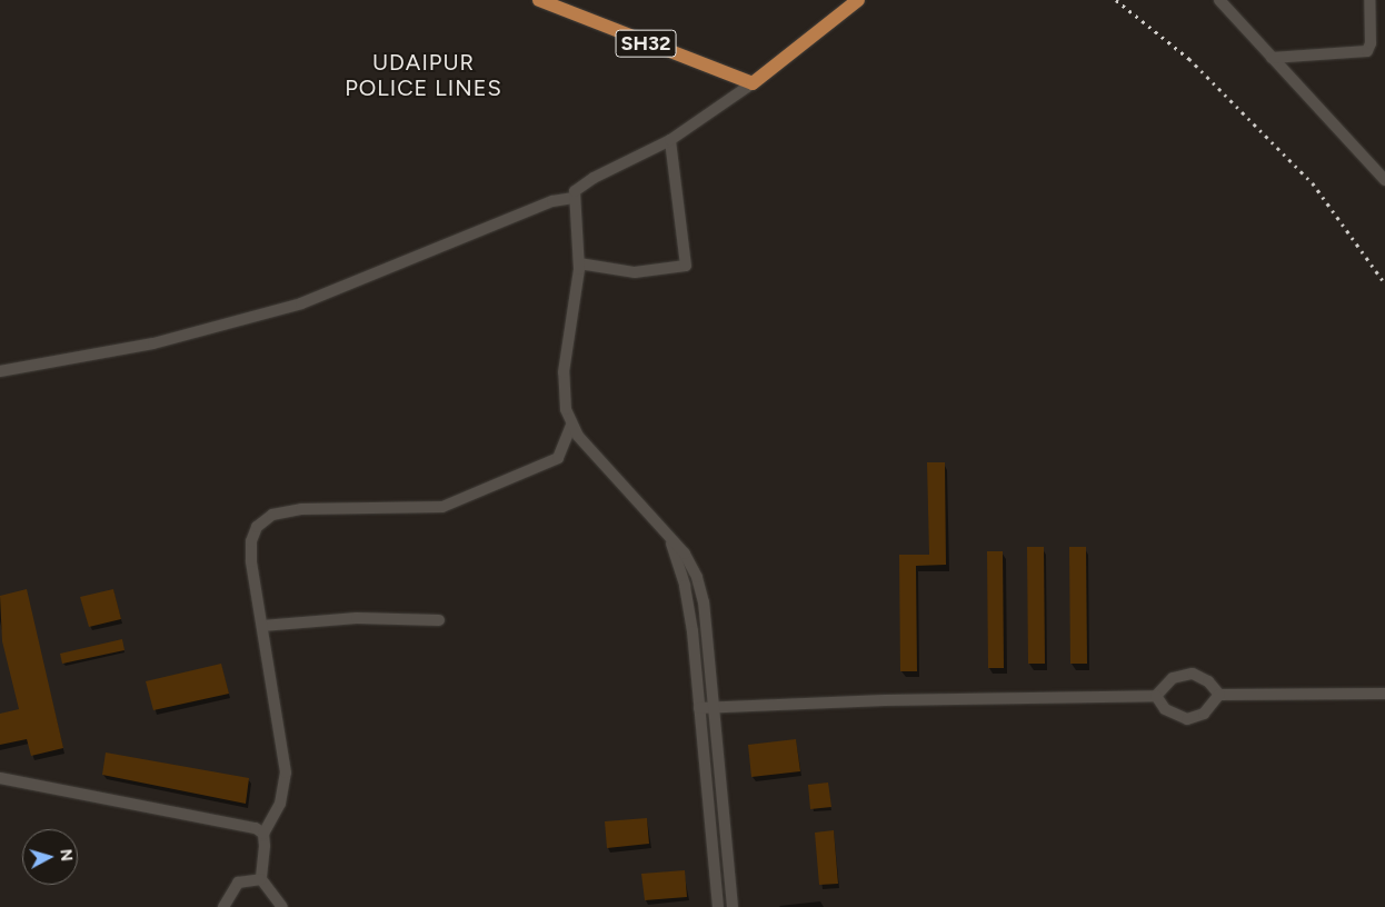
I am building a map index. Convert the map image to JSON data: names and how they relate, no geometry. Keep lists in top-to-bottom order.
{
  "streets": {
    "main road": ["SH32"]
  },
  "districts": ["UDAIPUR POLICE LINES"],
  "north": "right"
}
